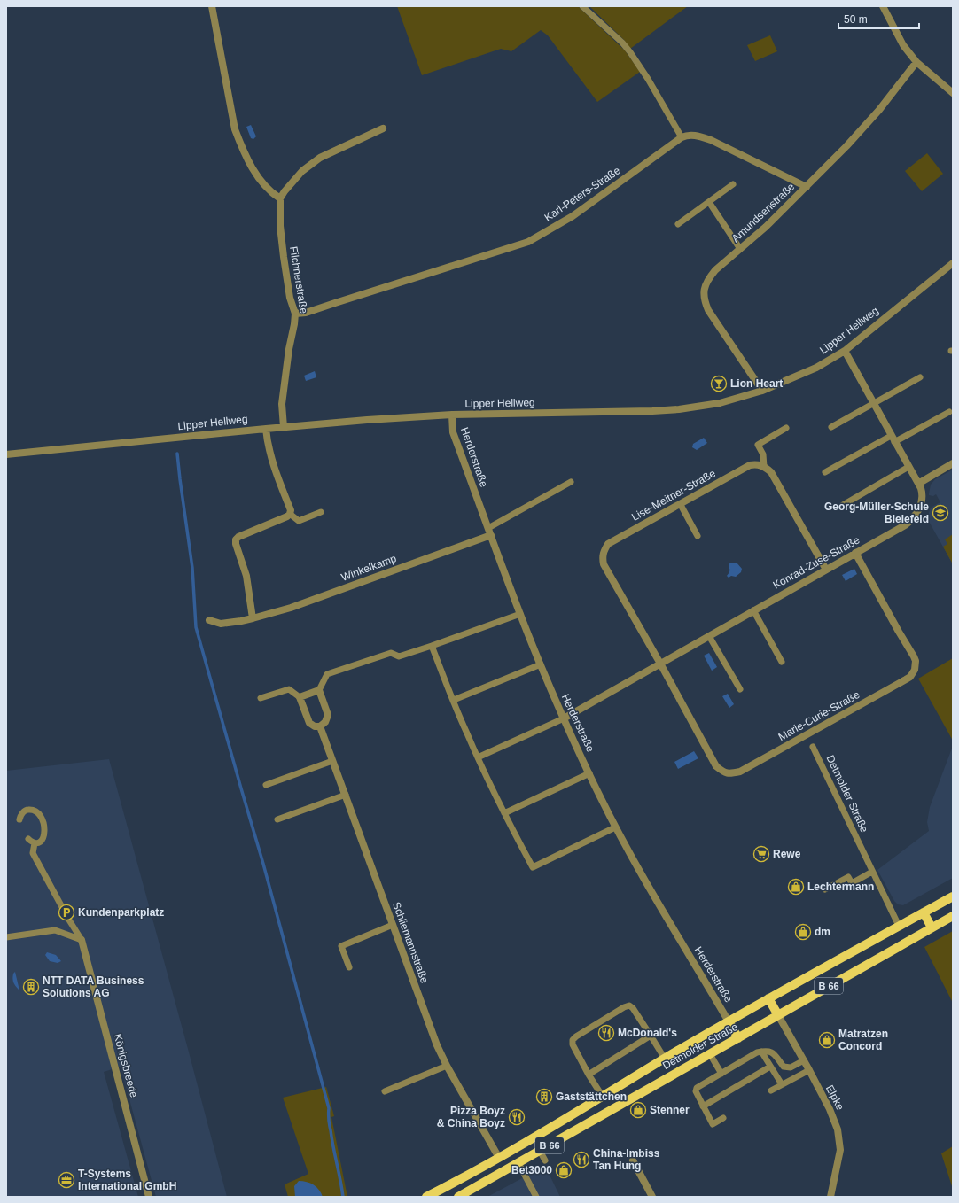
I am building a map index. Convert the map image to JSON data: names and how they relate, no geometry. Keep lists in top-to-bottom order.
{
  "streets": {
    "main road": ["Detmolder Straße", "B 66"],
    "street": [
      "Karl-Peters-Straße",
      "Amundsenstraße",
      "Filchnerstraße",
      "Lipper Hellweg",
      "Herderstraße",
      "Lise-Meitner-Straße",
      "Konrad-Zuse-Straße",
      "Winkelkamp",
      "Marie-Curie-Straße",
      "Schliemannstraße",
      "Königsbreede",
      "Elpke"
    ]
  },
  "crossings": [
    ["Karl-Peters-Straße", "Filchnerstraße"],
    ["Amundsenstraße", "Lipper Hellweg"],
    ["Filchnerstraße", "Lipper Hellweg"],
    ["Lipper Hellweg", "Herderstraße"],
    ["Lipper Hellweg", "Konrad-Zuse-Straße"],
    ["Herderstraße", "Konrad-Zuse-Straße"],
    ["Herderstraße", "Winkelkamp"],
    ["Herderstraße", "Detmolder Straße"],
    ["Lise-Meitner-Straße", "Konrad-Zuse-Straße"],
    ["Lise-Meitner-Straße", "Marie-Curie-Straße"],
    ["Konrad-Zuse-Straße", "Marie-Curie-Straße"],
    ["Detmolder Straße", "Schliemannstraße"],
    ["Detmolder Straße", "Elpke"]
  ],
  "places": {
    "bar": ["Lion Heart"],
    "school or university": ["Georg-Müller-Schule Bielefeld"],
    "supermarket": ["Rewe"],
    "shop": [
      "Lechtermann",
      "dm",
      "Matratzen Concord",
      "Stenner",
      "Bet3000"
    ],
    "parking": ["Kundenparkplatz"],
    "building": ["NTT DATA Business Solutions AG", "Gaststättchen"],
    "restaurant": ["McDonald's", "Pizza Boyz & China Boyz", "China-Imbiss Tan Hung"],
    "office": ["T-Systems International GmbH"]
  },
  "scale_bar": "50 m"
}
